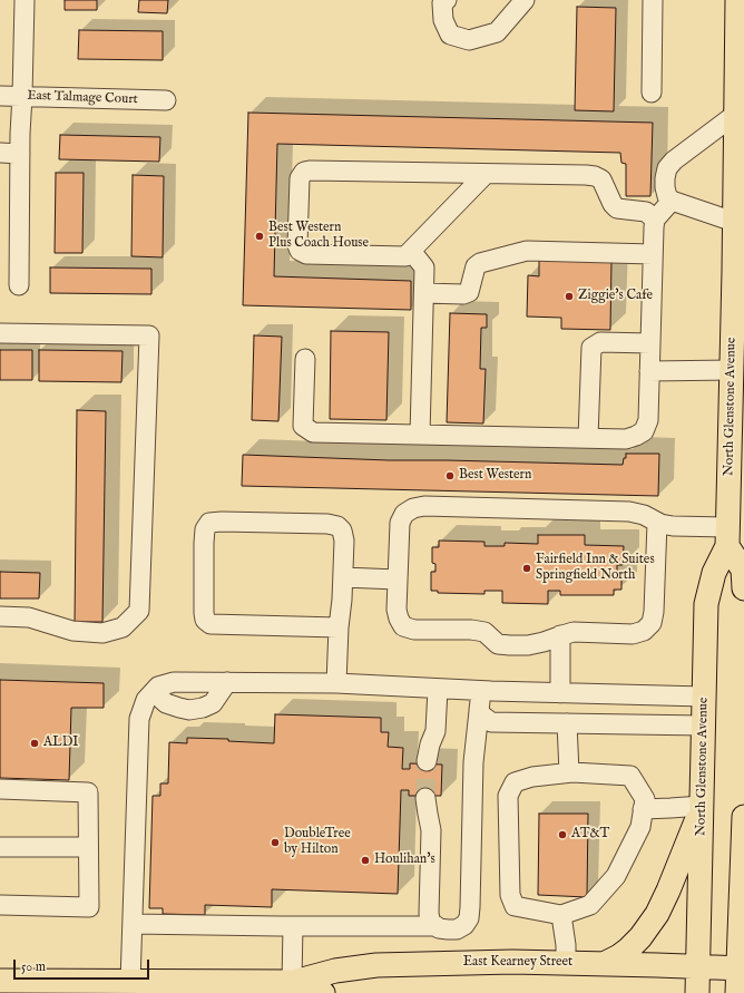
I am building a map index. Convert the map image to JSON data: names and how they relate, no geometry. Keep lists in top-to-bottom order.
{
  "streets": {
    "main road": ["North Glenstone Avenue", "East Kearney Street"],
    "street": ["East Talmage Court"]
  },
  "crossings": [
    ["North Glenstone Avenue", "East Kearney Street"]
  ],
  "places": [
    "Best Western Plus Coach House",
    "Ziggie's Cafe",
    "Best Western",
    "Fairfield Inn & Suites Springfield North",
    "ALDI",
    "AT&T",
    "DoubleTree by Hilton",
    "Houlihan's"
  ],
  "scale_bar": "50 m"
}
